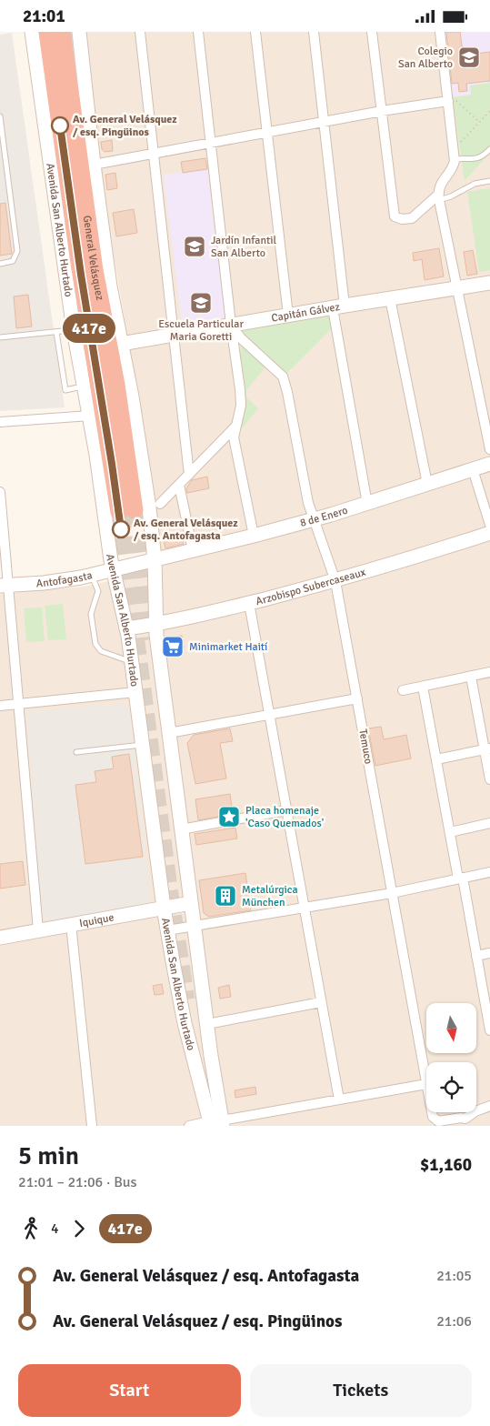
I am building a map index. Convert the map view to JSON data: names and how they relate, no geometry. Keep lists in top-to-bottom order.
{
  "streets": {
    "highway": ["General Velásquez"],
    "main road": [
      "Avenida San Alberto Hurtado",
      "Capitán Gálvez",
      "8 de Enero",
      "Antofagasta",
      "Arzobispo Subercaseaux",
      "Iquique"
    ],
    "street": ["Temuco"]
  },
  "crossings": [
    ["Avenida San Alberto Hurtado", "Capitán Gálvez"],
    ["Avenida San Alberto Hurtado", "8 de Enero"],
    ["Avenida San Alberto Hurtado", "Antofagasta"],
    ["Avenida San Alberto Hurtado", "Arzobispo Subercaseaux"],
    ["Avenida San Alberto Hurtado", "Iquique"],
    ["Capitán Gálvez", "Temuco"],
    ["8 de Enero", "Antofagasta"],
    ["8 de Enero", "Temuco"],
    ["Arzobispo Subercaseaux", "Temuco"]
  ],
  "places": {
    "school or university": ["Colegio San Alberto", "Jardín Infantil San Alberto", "Escuela Particular Maria Goretti"],
    "other": ["Av. General Velásquez / esq. Pingüinos", "Av. General Velásquez / esq. Antofagasta"],
    "supermarket": ["Minimarket Haití"],
    "place": ["Placa homenaje 'Caso Quemados'"],
    "building": ["Metalúrgica München"]
  },
  "lines": ["bus line 417e"],
  "north": "bottom",
  "page": {
    "status": "21:01",
    "on_map": "417e",
    "heading": ["5 min", "21:01 – 21:06 · Bus", "$1,160"],
    "legs": ["4", "417e"],
    "list": [
      {
        "name": "Av. General Velásquez / esq. Antofagasta",
        "value": "21:05"
      },
      {
        "name": "Av. General Velásquez / esq. Pingüinos",
        "value": "21:06"
      }
    ],
    "buttons": ["Start", "Tickets"]
  }
}
